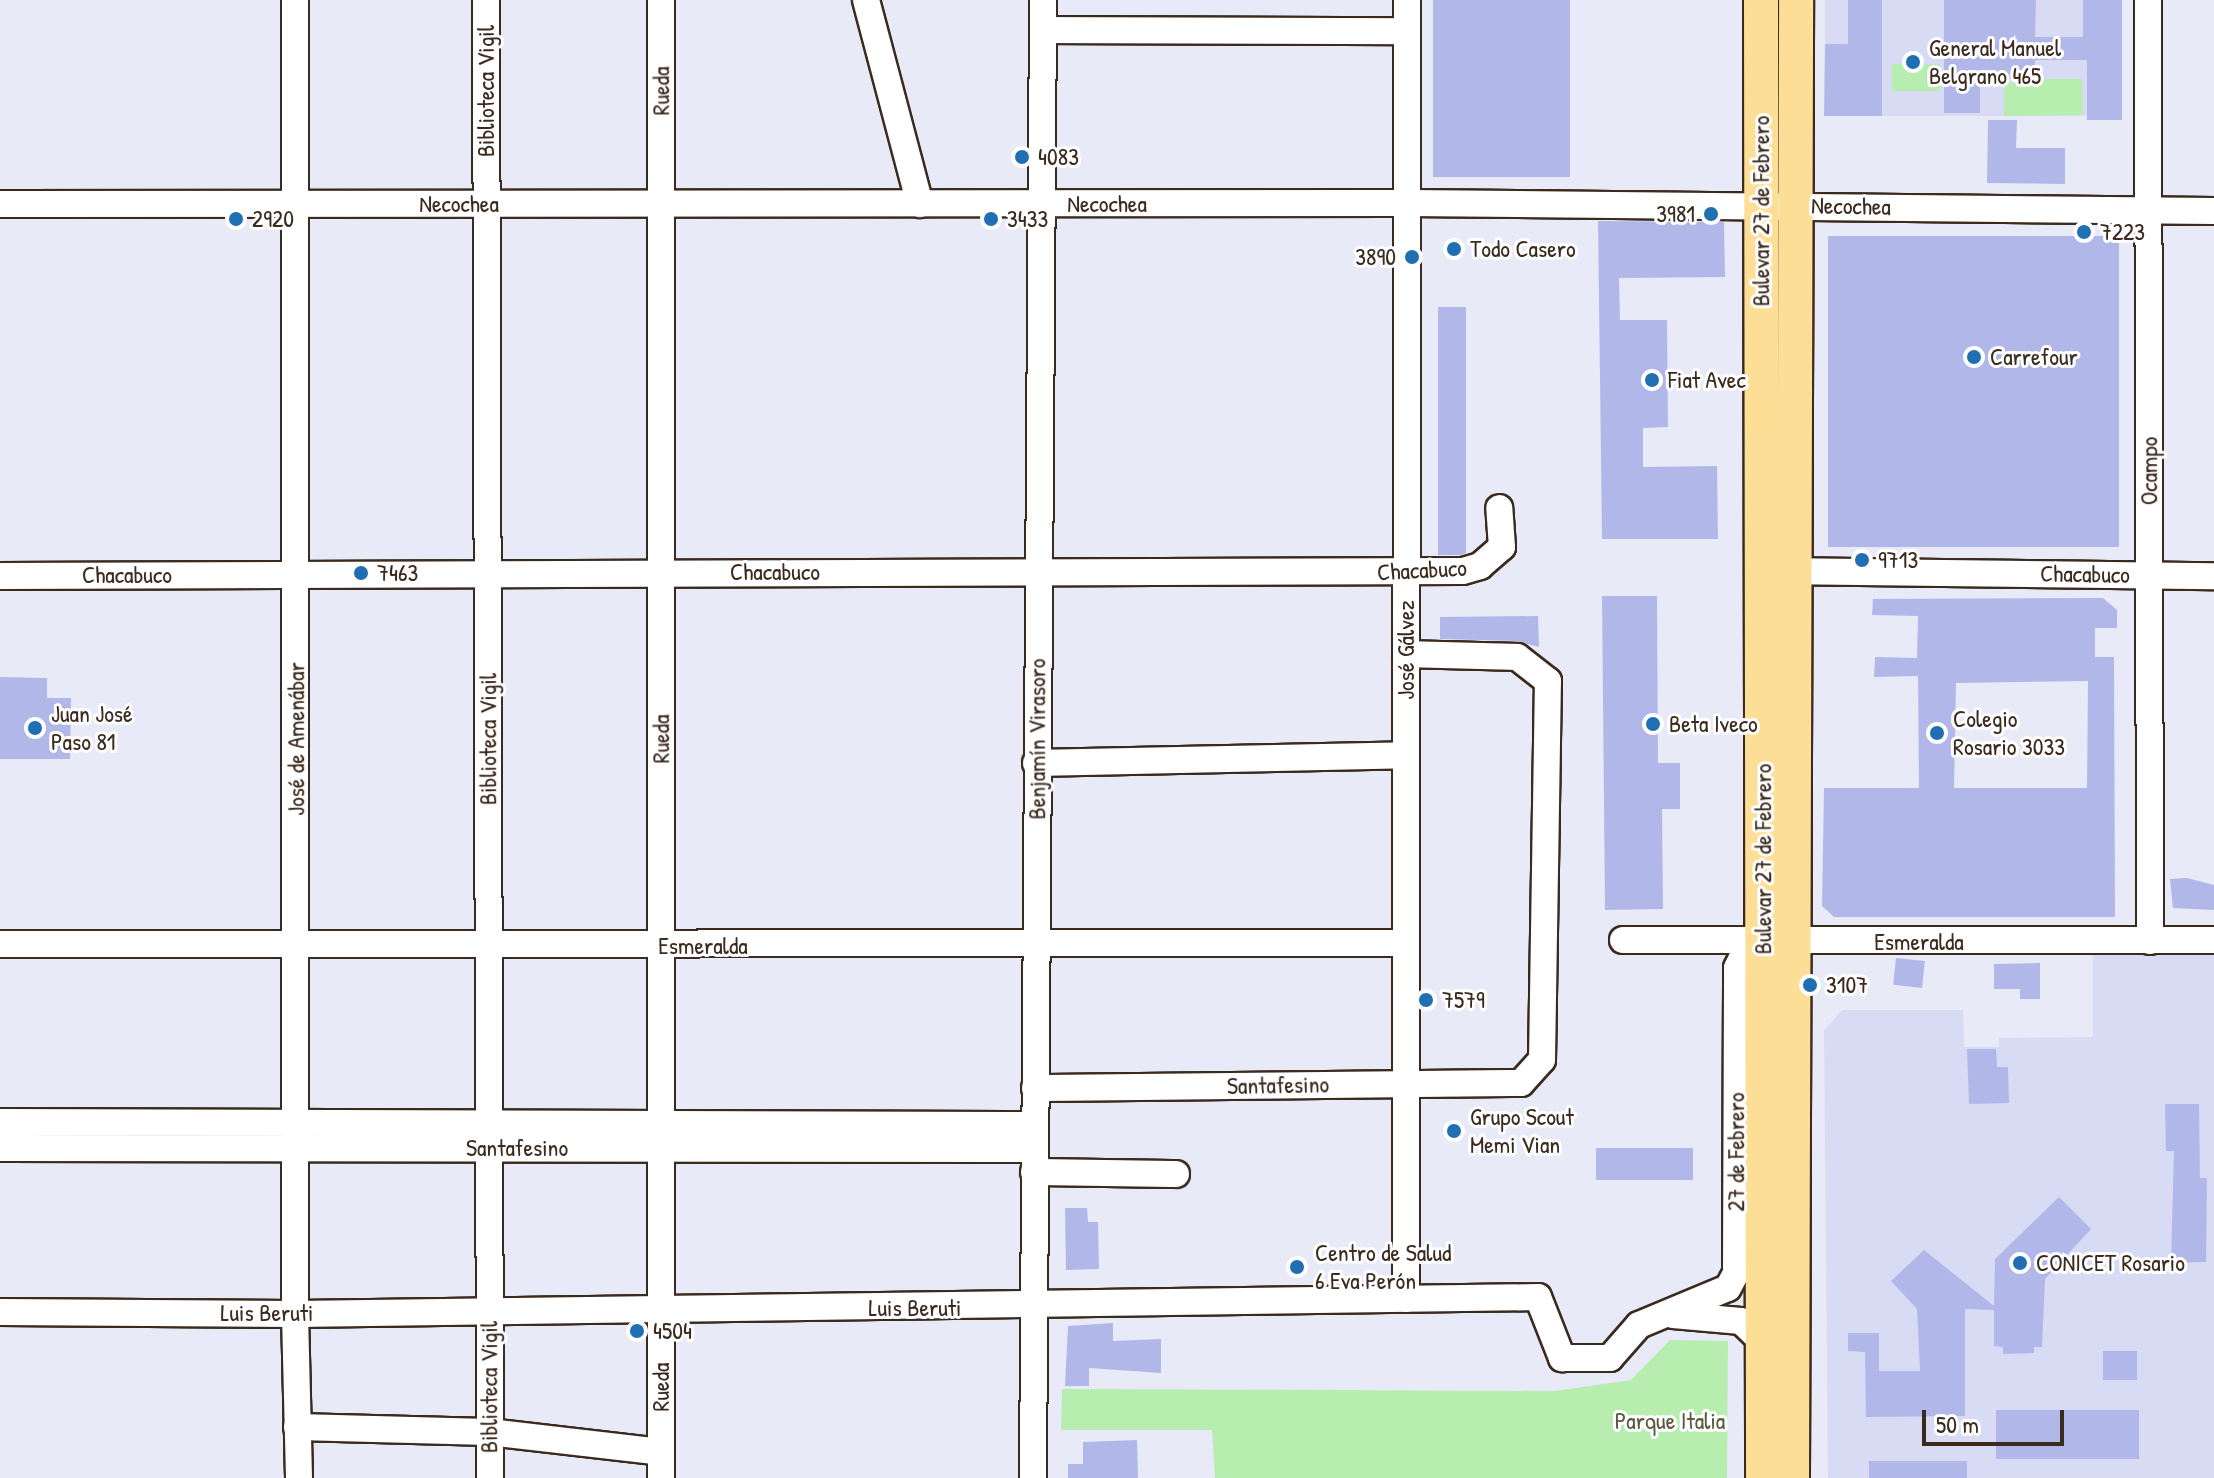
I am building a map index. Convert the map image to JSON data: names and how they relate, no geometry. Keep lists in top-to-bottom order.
{
  "streets": {
    "main road": ["Bulevar 27 de Febrero"],
    "street": [
      "Biblioteca Vigil",
      "Rueda",
      "Necochea",
      "Ocampo",
      "Chacabuco",
      "José Gálvez",
      "José de Amenábar",
      "Benjamín Virasoro",
      "Esmeralda",
      "Santafesino",
      "27 de Febrero",
      "Luis Beruti"
    ]
  },
  "crossings": [
    ["Biblioteca Vigil", "Necochea"],
    ["Biblioteca Vigil", "Chacabuco"],
    ["Biblioteca Vigil", "Esmeralda"],
    ["Biblioteca Vigil", "Santafesino"],
    ["Biblioteca Vigil", "Luis Beruti"],
    ["Rueda", "Necochea"],
    ["Rueda", "Chacabuco"],
    ["Rueda", "Esmeralda"],
    ["Rueda", "Santafesino"],
    ["Rueda", "Luis Beruti"],
    ["Necochea", "Bulevar 27 de Febrero"],
    ["Necochea", "Ocampo"],
    ["Necochea", "José Gálvez"],
    ["Necochea", "José de Amenábar"],
    ["Necochea", "Benjamín Virasoro"],
    ["Bulevar 27 de Febrero", "Chacabuco"],
    ["Bulevar 27 de Febrero", "Esmeralda"],
    ["Bulevar 27 de Febrero", "27 de Febrero"],
    ["Ocampo", "Chacabuco"],
    ["Ocampo", "Esmeralda"],
    ["Chacabuco", "José Gálvez"],
    ["Chacabuco", "José de Amenábar"],
    ["Chacabuco", "Benjamín Virasoro"],
    ["José Gálvez", "Esmeralda"],
    ["José Gálvez", "Santafesino"],
    ["José Gálvez", "Luis Beruti"],
    ["José de Amenábar", "Esmeralda"],
    ["José de Amenábar", "Santafesino"],
    ["José de Amenábar", "Luis Beruti"],
    ["Benjamín Virasoro", "Esmeralda"],
    ["Benjamín Virasoro", "Santafesino"],
    ["Benjamín Virasoro", "Luis Beruti"],
    ["Esmeralda", "27 de Febrero"],
    ["27 de Febrero", "Luis Beruti"]
  ],
  "parks": ["Parque Italia"],
  "places": [
    "General Manuel Belgrano 465",
    "4083",
    "3981",
    "2920",
    "3433",
    "7223",
    "Todo Casero",
    "3890",
    "Carrefour",
    "Fiat Avec",
    "9713",
    "7463",
    "Beta Iveco",
    "Juan José Paso 81",
    "Colegio Rosario 3033",
    "3107",
    "7579",
    "Grupo Scout Memi Vian",
    "CONICET Rosario",
    "Centro de Salud 6 Eva Perón",
    "4504"
  ],
  "scale_bar": "50 m"
}
